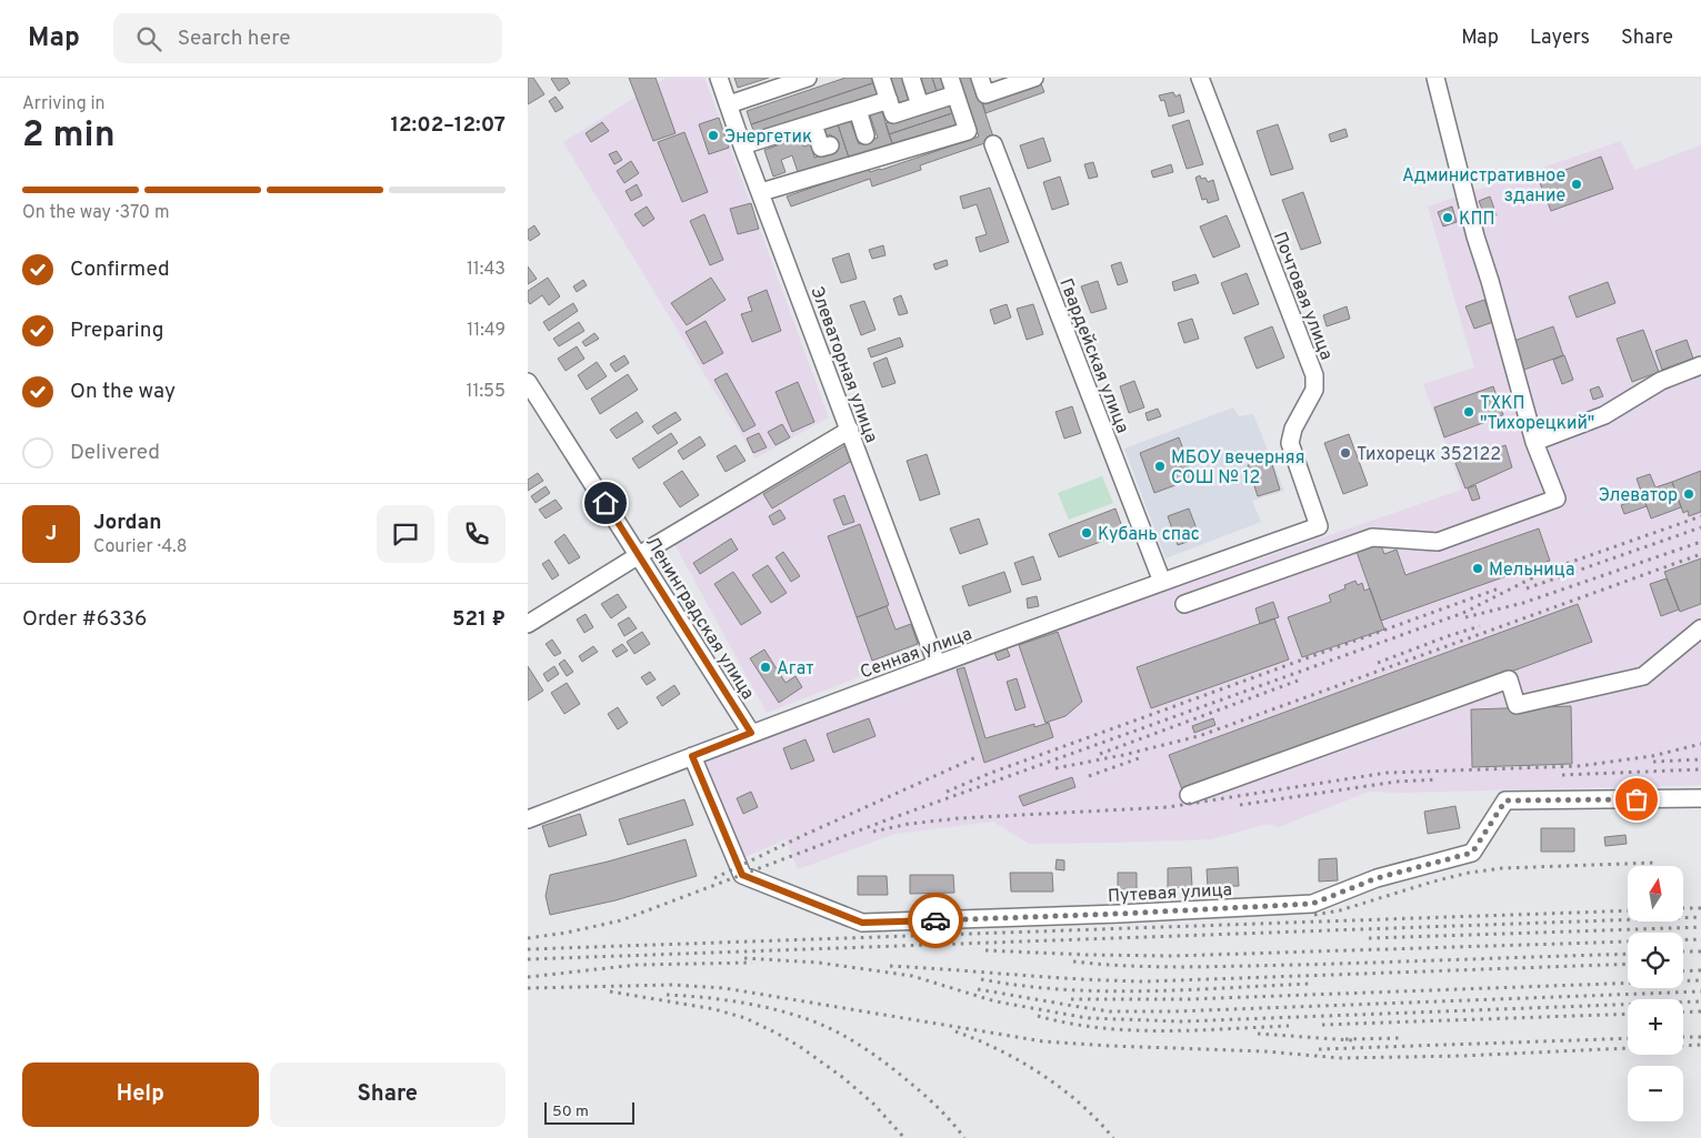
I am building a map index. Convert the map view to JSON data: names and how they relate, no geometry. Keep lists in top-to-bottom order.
{
  "streets": {
    "street": [
      "Почтовая улица",
      "Гвардейская улица",
      "Элеваторная улица",
      "Ленинградская улица",
      "Сенная улица",
      "Путевая улица"
    ]
  },
  "crossings": [
    ["Почтовая улица", "Сенная улица"],
    ["Гвардейская улица", "Сенная улица"],
    ["Элеваторная улица", "Сенная улица"],
    ["Ленинградская улица", "Сенная улица"],
    ["Сенная улица", "Путевая улица"]
  ],
  "places": [
    "Энергетик",
    "Административное здание",
    "КПП",
    "ТХКП \"Тихорецкий\"",
    "Тихорецк 352122",
    "МБОУ вечерняя СОШ № 12",
    "Элеватор",
    "Кубань спас",
    "Мельница",
    "Агат"
  ],
  "scale_bar": "50 m",
  "north": "top",
  "page": {
    "header": "Map",
    "search": "Search here",
    "nav": ["Map", "Layers", "Share"],
    "heading": ["2 min", "Arriving in", "12:02–12:07"],
    "panel": [
      "Jordan",
      "Courier · 4.8",
      "Order #6336",
      "521 ₽"
    ],
    "bar": "On the way · 370 m",
    "list": [
      ["Confirmed", "11:43"],
      ["Preparing", "11:49"],
      ["On the way", "11:55"],
      "Delivered"
    ],
    "round": "J",
    "map_buttons": ["+", "−"],
    "buttons": ["Help", "Share"],
    "scale": "50 m"
  }
}
